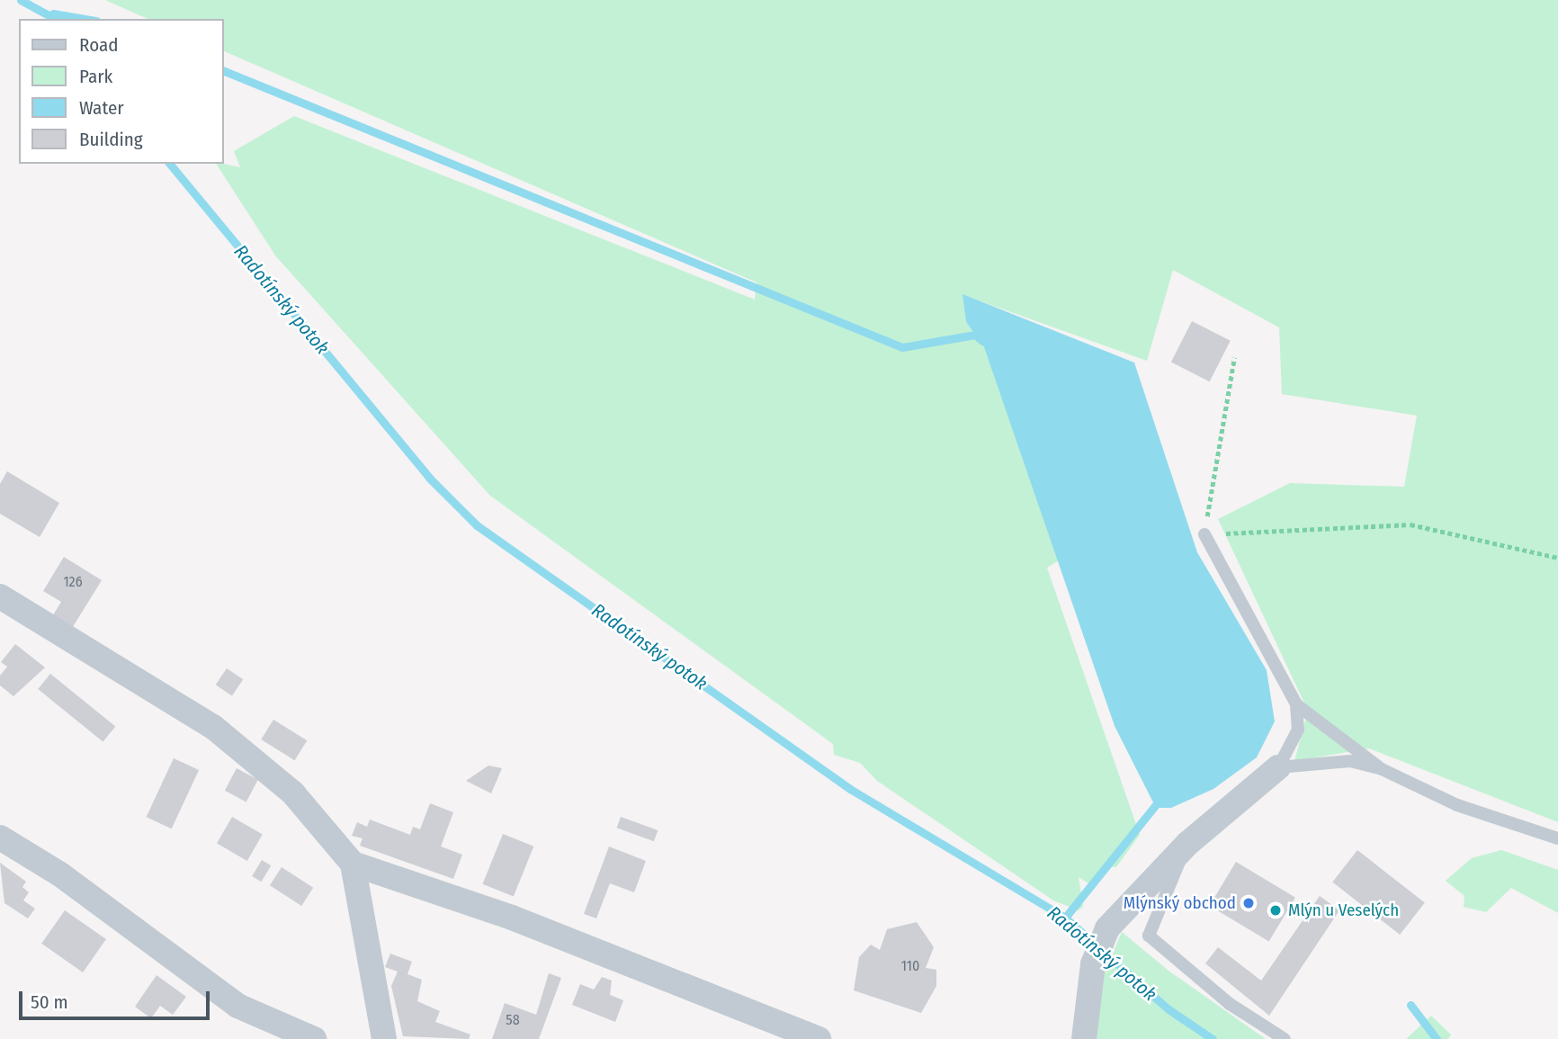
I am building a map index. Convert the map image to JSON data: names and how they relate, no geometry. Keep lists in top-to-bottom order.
{
  "water": ["Radotínský potok"],
  "places": ["Mlýnský obchod", "Mlýn u Veselých"],
  "house_numbers": ["126", "110", "58"],
  "legend": [
    "Road",
    "Park",
    "Water",
    "Building"
  ],
  "scale_bar": "50 m"
}
